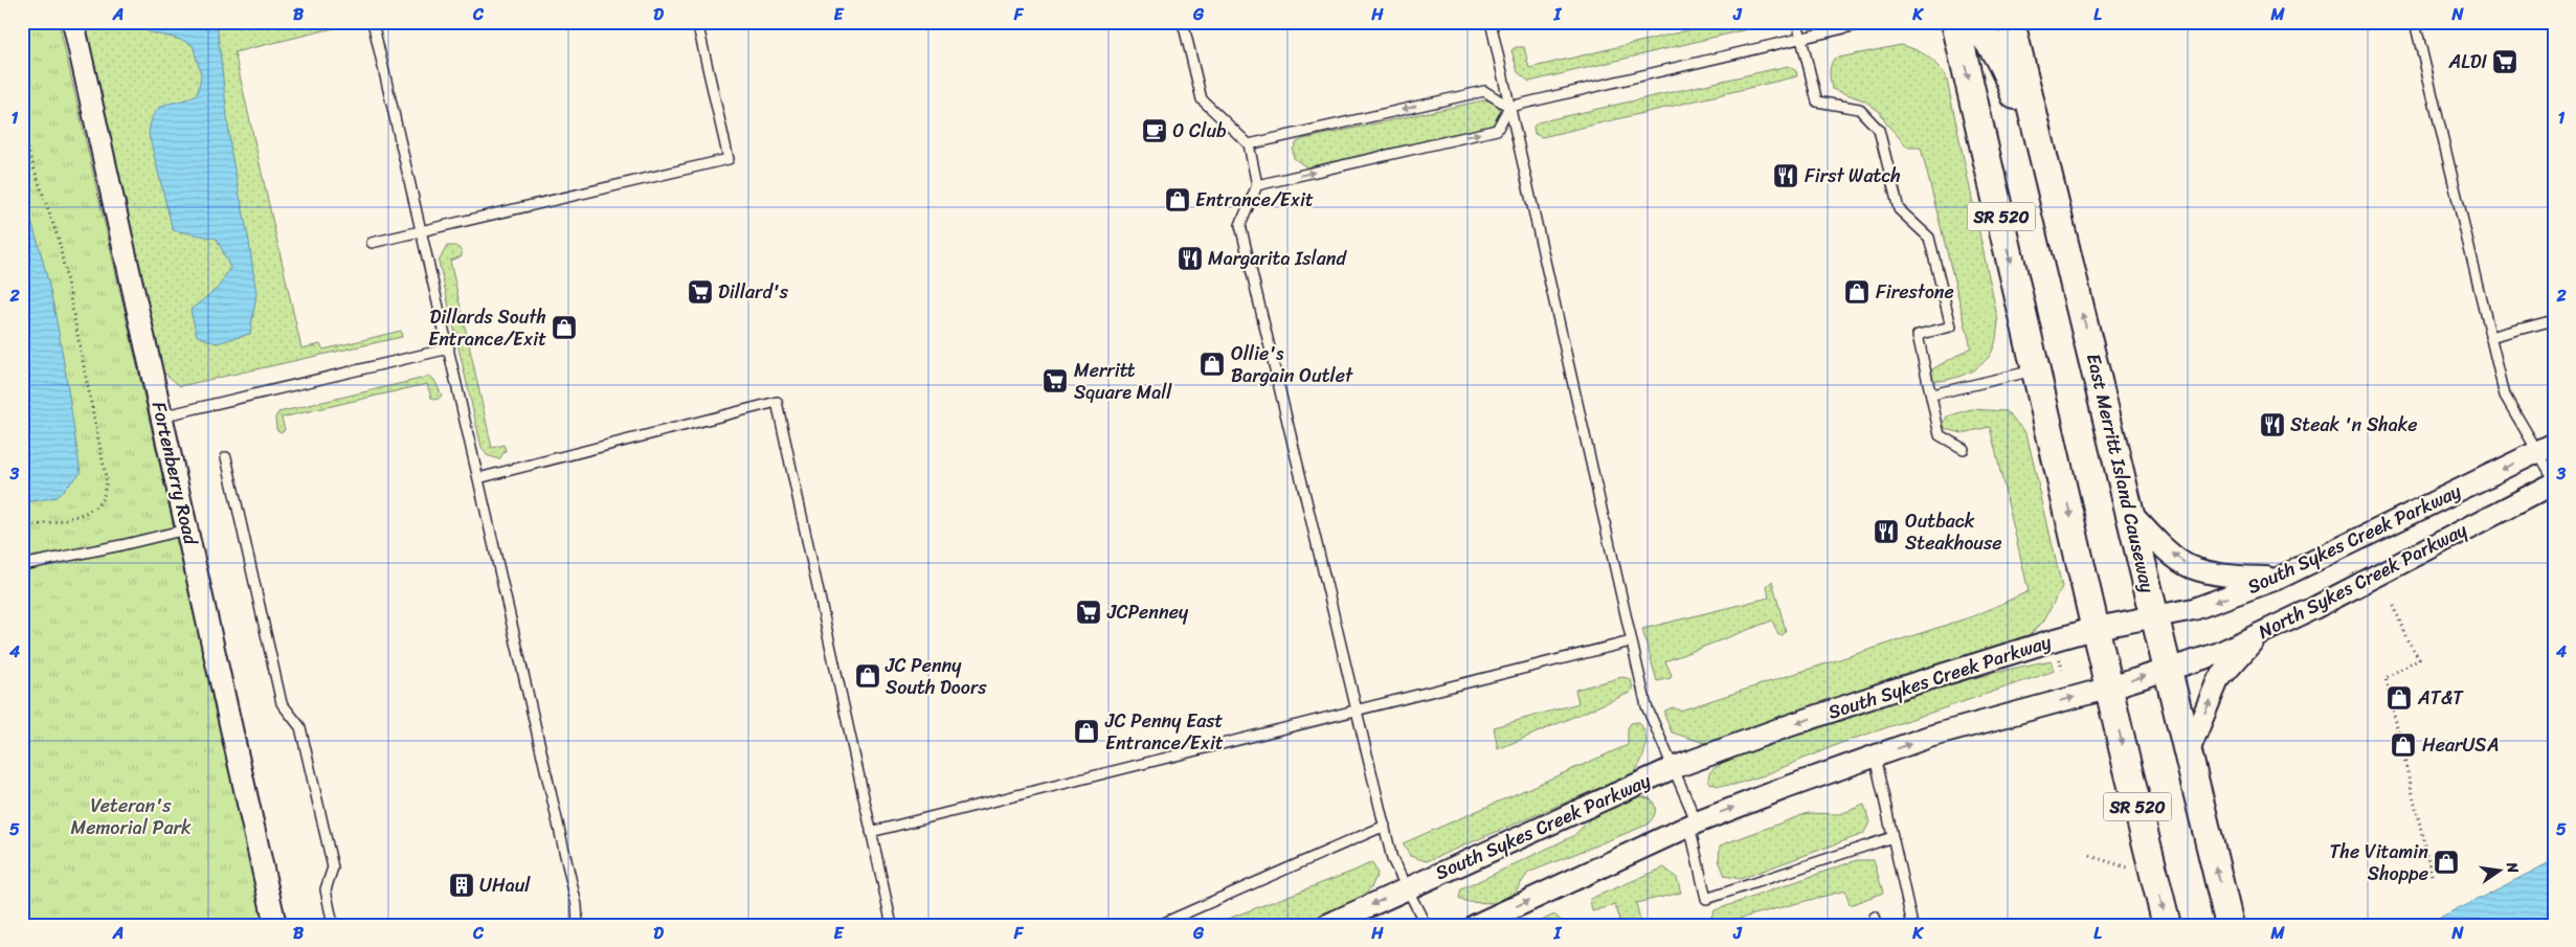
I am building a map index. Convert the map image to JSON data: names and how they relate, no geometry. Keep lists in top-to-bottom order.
{
  "streets": {
    "main road": ["SR 520", "East Merritt Island Causeway"],
    "street": ["Fortenberry Road", "South Sykes Creek Parkway", "North Sykes Creek Parkway"]
  },
  "crossings": [
    ["SR 520", "South Sykes Creek Parkway"],
    ["East Merritt Island Causeway", "South Sykes Creek Parkway"],
    ["East Merritt Island Causeway", "North Sykes Creek Parkway"]
  ],
  "parks": ["Veteran's Memorial Park"],
  "places": {
    "supermarket": [
      "ALDI",
      "Dillard's",
      "Merritt Square Mall",
      "JCPenney"
    ],
    "cafe": ["0 Club"],
    "restaurant": [
      "First Watch",
      "Margarita Island",
      "Steak 'n Shake",
      "Outback Steakhouse"
    ],
    "shop": [
      "Entrance/Exit",
      "Firestone",
      "Dillards South Entrance/Exit",
      "Ollie's Bargain Outlet",
      "JC Penny South Doors",
      "AT&T",
      "JC Penny East Entrance/Exit",
      "HearUSA",
      "The Vitamin Shoppe"
    ],
    "building": ["UHaul"]
  },
  "north": "right",
  "grid": {
    "columns": [
      "A",
      "B",
      "C",
      "D",
      "E",
      "F",
      "G",
      "H",
      "I",
      "J",
      "K",
      "L",
      "M",
      "N"
    ],
    "rows": [
      "1",
      "2",
      "3",
      "4",
      "5"
    ]
  }
}
